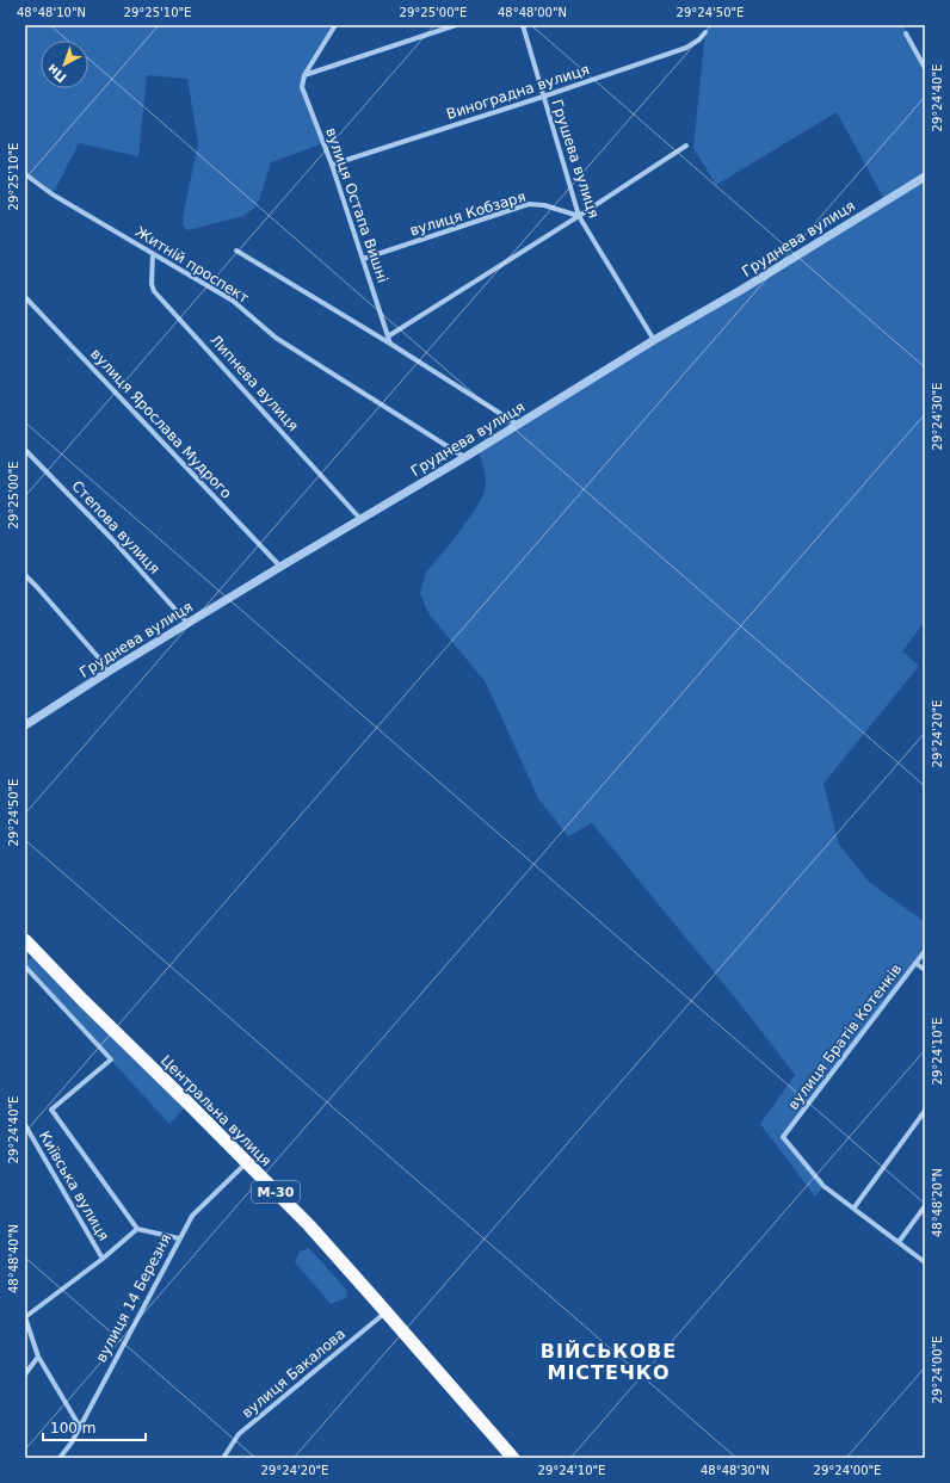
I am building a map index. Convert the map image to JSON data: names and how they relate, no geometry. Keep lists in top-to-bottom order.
{
  "streets": {
    "highway": ["Центральна вулиця", "М-30"],
    "street": [
      "Виноградна вулиця",
      "Грушева вулиця",
      "вулиця Остапа Вишні",
      "вулиця Кобзаря",
      "Груднева вулиця",
      "Житній проспект",
      "Липнева вулиця",
      "вулиця Ярослава Мудрого",
      "Степова вулиця",
      "вулиця Братів Котенків",
      "Київська вулиця",
      "вулиця 14 Березня",
      "вулиця Бакалова"
    ]
  },
  "crossings": [
    ["Виноградна вулиця", "Грушева вулиця"],
    ["Виноградна вулиця", "вулиця Остапа Вишні"],
    ["Грушева вулиця", "вулиця Кобзаря"],
    ["Грушева вулиця", "Груднева вулиця"],
    ["вулиця Остапа Вишні", "вулиця Кобзаря"],
    ["Груднева вулиця", "Житній проспект"],
    ["Груднева вулиця", "Липнева вулиця"],
    ["Груднева вулиця", "вулиця Ярослава Мудрого"],
    ["Груднева вулиця", "Степова вулиця"],
    ["Житній проспект", "Липнева вулиця"],
    ["Центральна вулиця", "вулиця 14 Березня"],
    ["Центральна вулиця", "вулиця Бакалова"]
  ],
  "districts": ["ВІЙСЬКОВЕ МІСТЕЧКО"],
  "scale_bar": "100 m",
  "north": "bottom left",
  "coordinates": [
    "48°48'10\"N",
    "29°25'10\"E",
    "29°25'00\"E",
    "48°48'00\"N",
    "29°24'50\"E",
    "29°24'40\"E",
    "29°24'30\"E",
    "29°24'20\"E",
    "29°24'10\"E",
    "48°48'20\"N",
    "48°48'40\"N",
    "29°24'00\"E",
    "48°48'30\"N"
  ]
}
